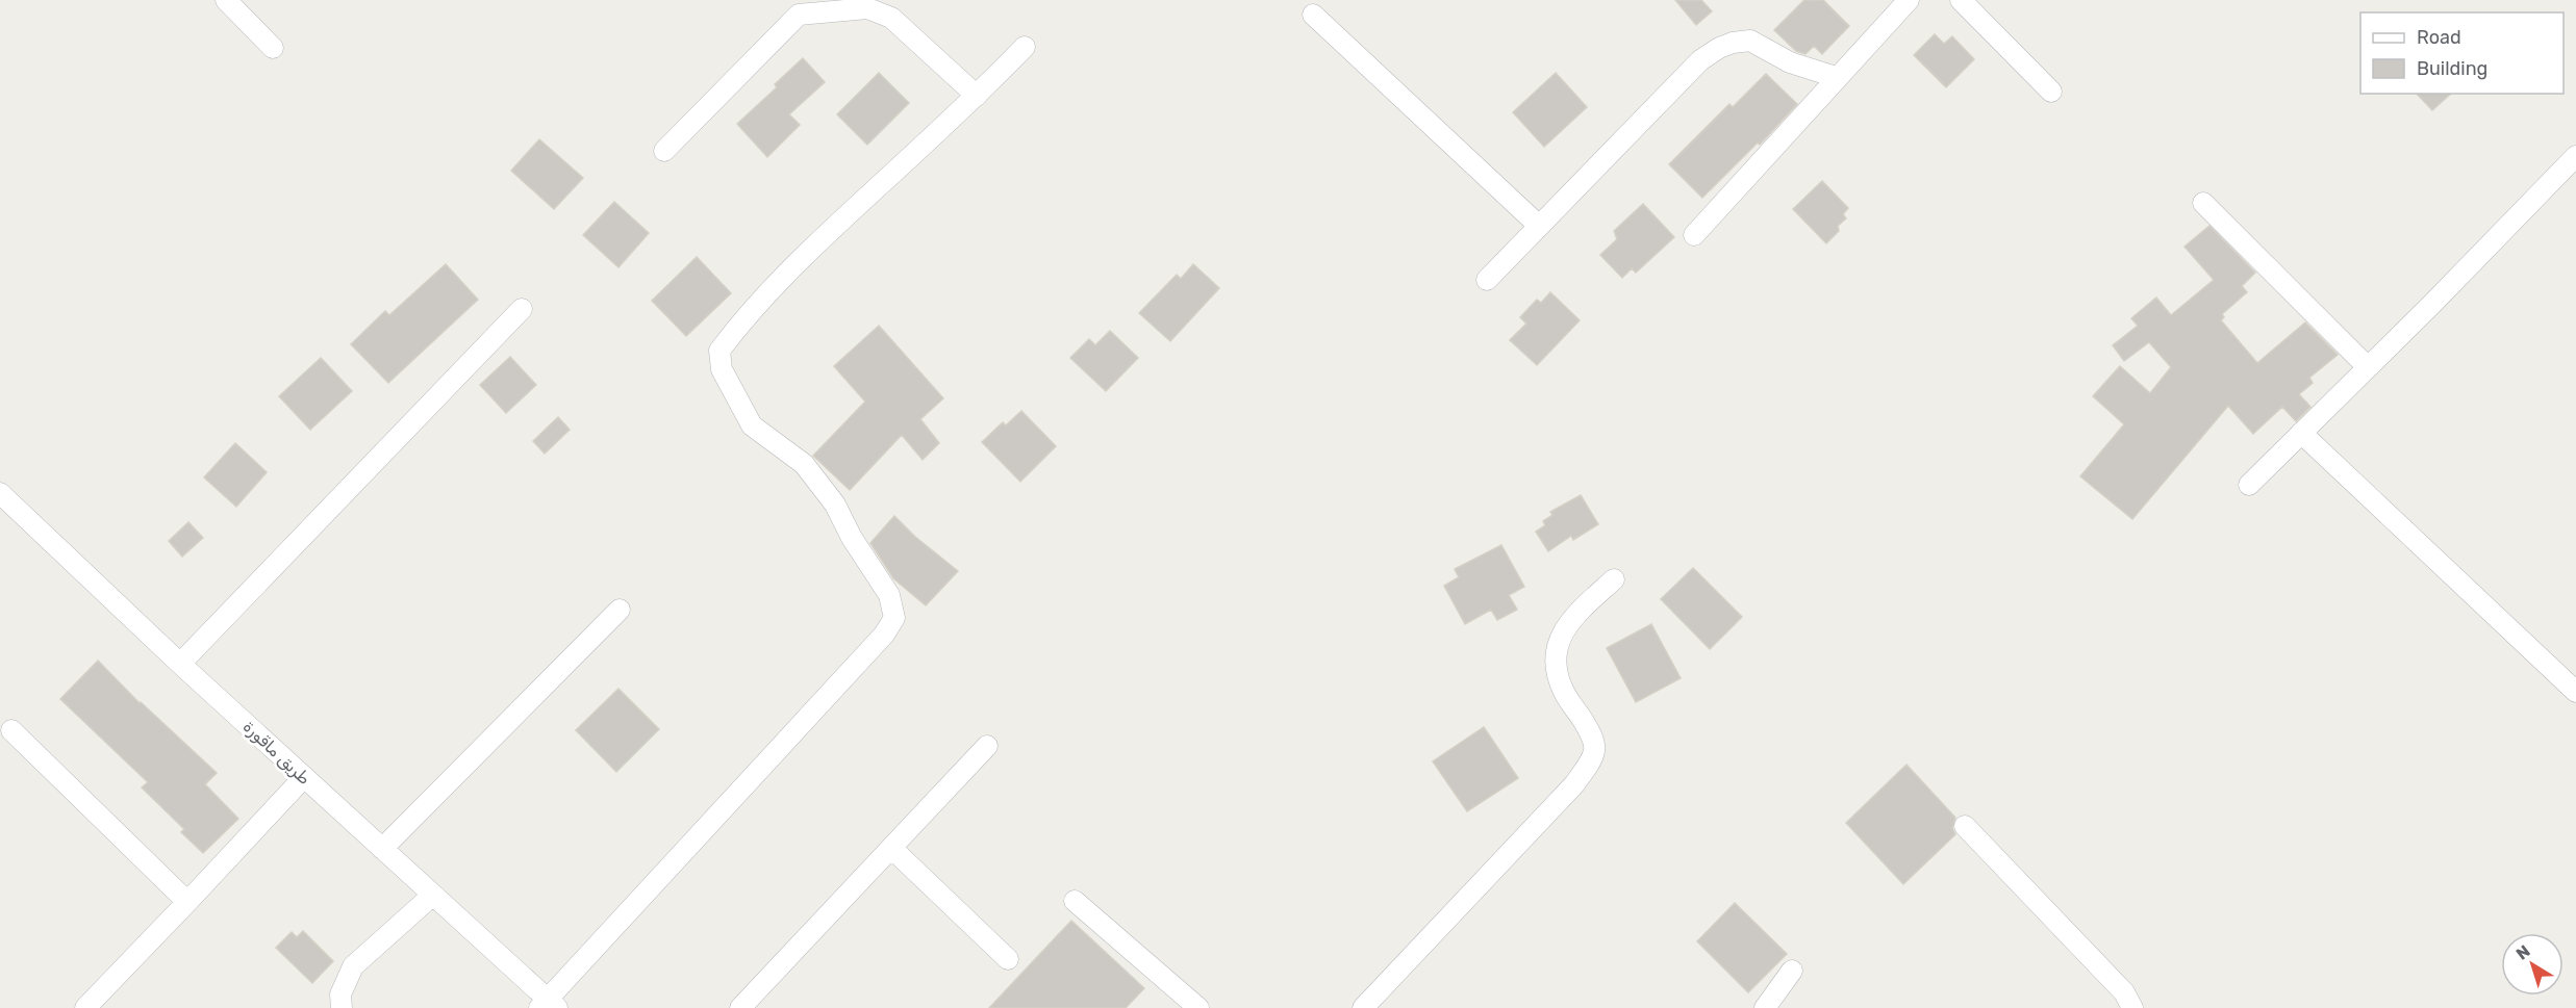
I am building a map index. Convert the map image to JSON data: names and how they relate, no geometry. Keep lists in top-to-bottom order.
{
  "streets": {
    "street": ["طريق ماقورة"]
  },
  "legend": ["Road", "Building"],
  "north": "top left"
}
